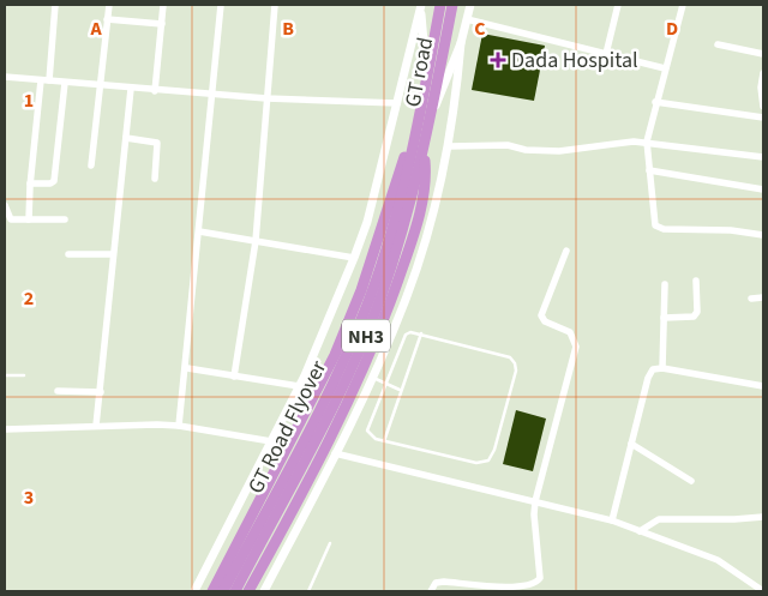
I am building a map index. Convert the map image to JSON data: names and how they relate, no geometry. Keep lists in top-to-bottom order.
{
  "streets": {
    "highway": ["GT road", "NH3", "GT Road Flyover"]
  },
  "crossings": [
    ["GT road", "GT Road Flyover"]
  ],
  "places": {
    "health": ["Dada Hospital"]
  },
  "grid": {
    "columns": [
      "A",
      "B",
      "C",
      "D"
    ],
    "rows": ["1", "2", "3"]
  }
}
